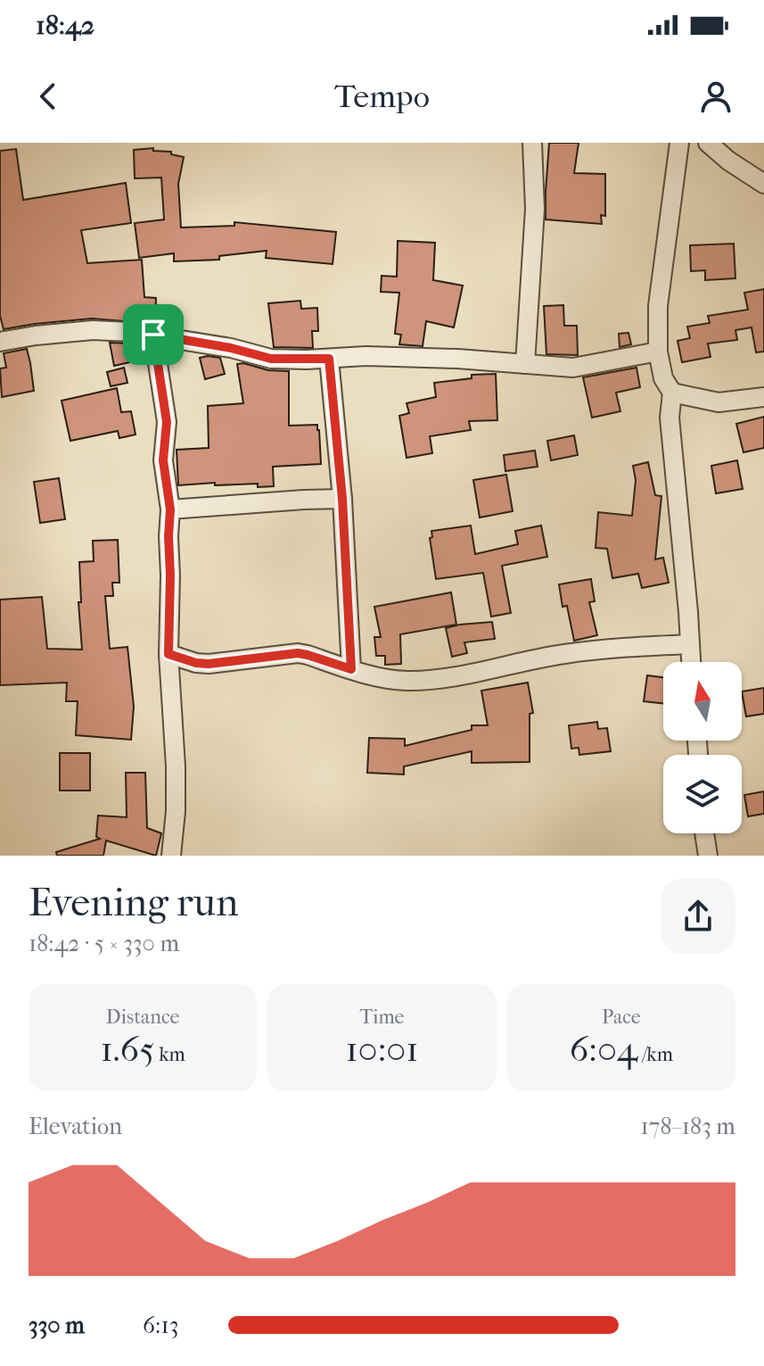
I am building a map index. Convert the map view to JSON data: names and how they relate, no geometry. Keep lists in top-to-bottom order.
{
  "north": "top",
  "page": {
    "status": "18:42",
    "header": "Tempo",
    "heading": ["Evening run", "18:42 · 5 × 330 m"],
    "stats": [
      ["Distance", "1.65 km"],
      ["Time", "10:01"],
      ["Pace", "6:04 /km"]
    ],
    "chart": ["Elevation", "178–183 m"],
    "list": [
      {
        "name": "330 m",
        "note": "6:13"
      }
    ]
  }
}
